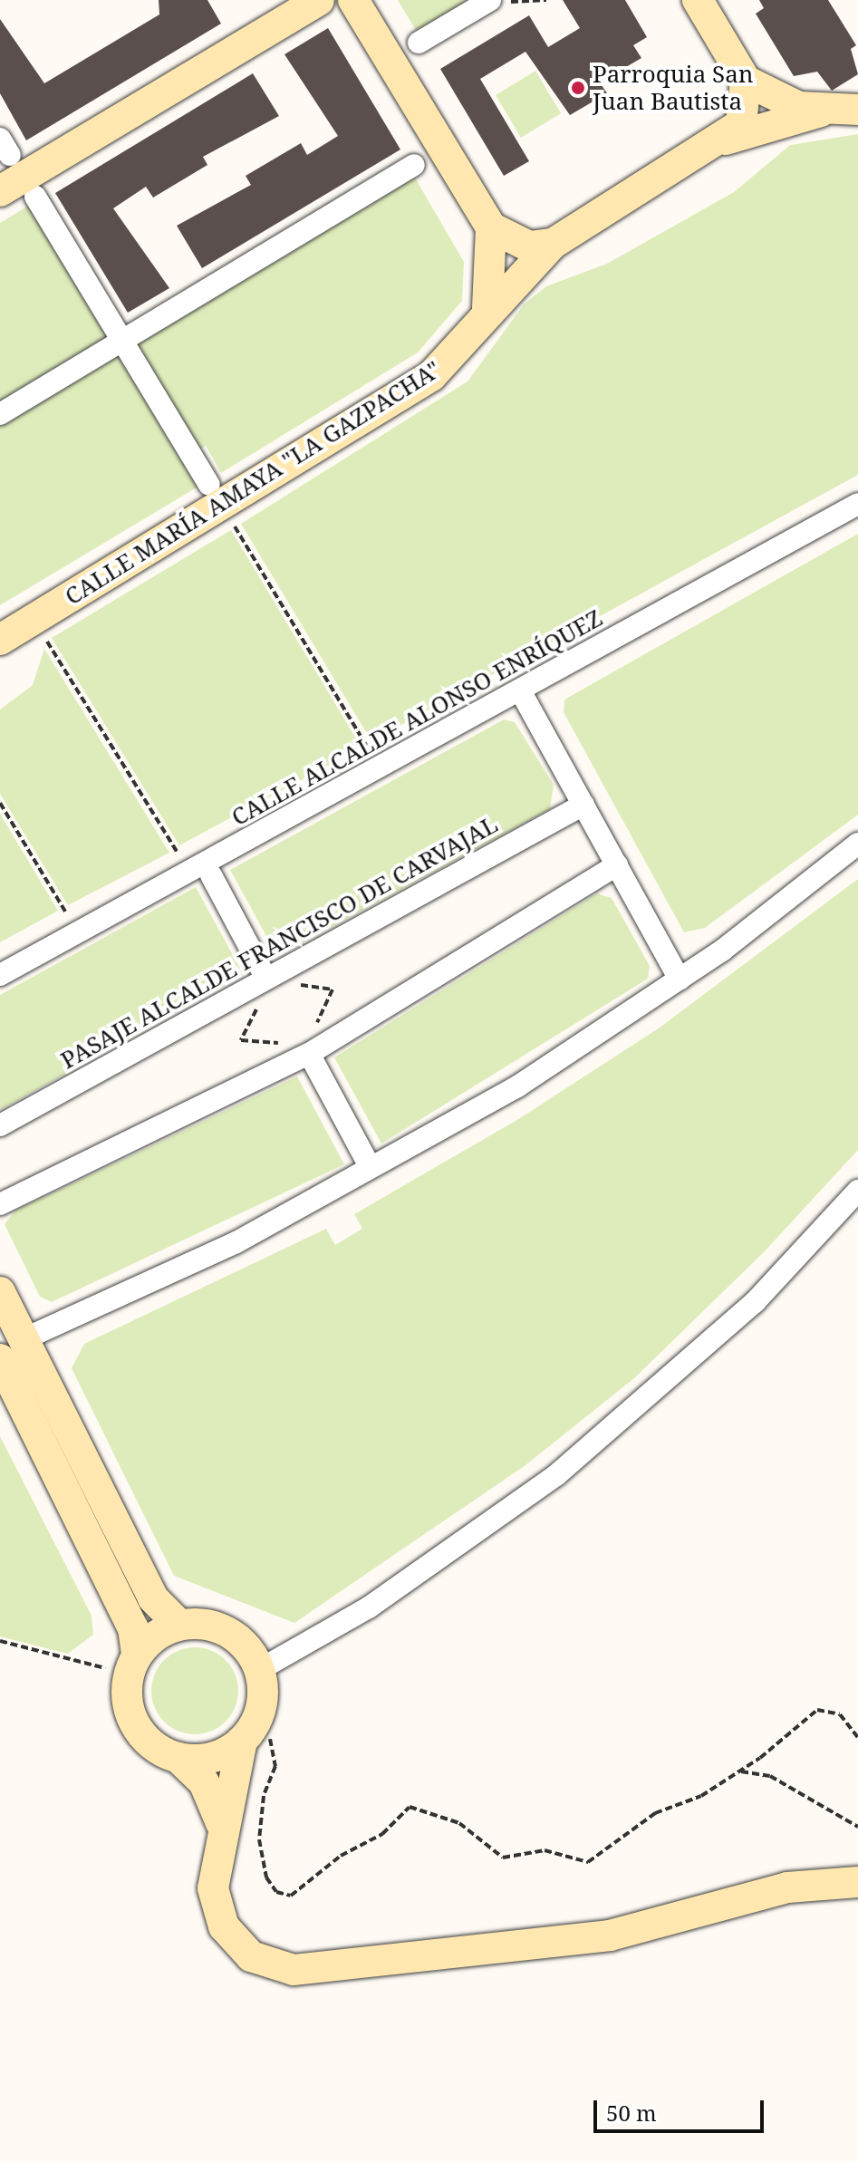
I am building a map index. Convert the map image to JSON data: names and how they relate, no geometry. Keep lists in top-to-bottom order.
{
  "streets": {
    "street": ["CALLE MARÍA AMAYA \"LA GAZPACHA\"", "CALLE ALCALDE ALONSO ENRÍQUEZ", "PASAJE ALCALDE FRANCISCO DE CARVAJAL"]
  },
  "places": ["Parroquia San Juan Bautista"],
  "scale_bar": "50 m"
}
